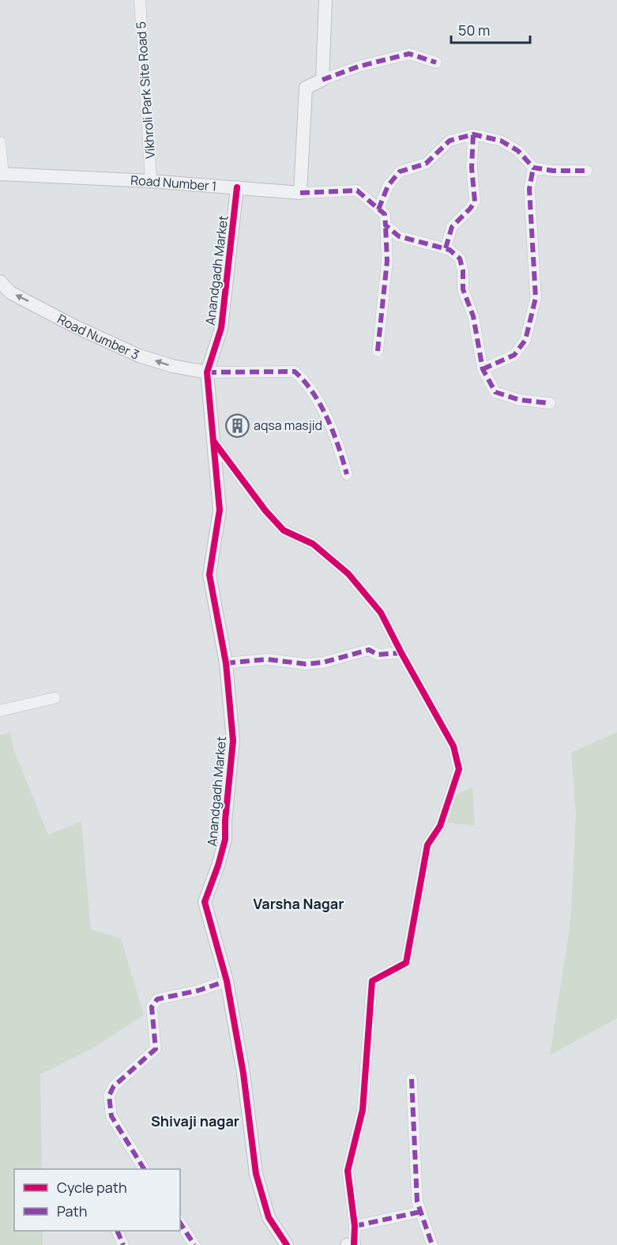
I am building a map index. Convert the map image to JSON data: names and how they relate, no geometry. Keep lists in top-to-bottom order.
{
  "streets": {
    "street": [
      "Vikhroli Park Site Road 5",
      "Road Number 1",
      "Anandgadh Market",
      "Road Number 3"
    ]
  },
  "crossings": [
    ["Vikhroli Park Site Road 5", "Road Number 1"],
    ["Road Number 1", "Anandgadh Market"],
    ["Anandgadh Market", "Road Number 3"]
  ],
  "one_way": ["Road Number 3"],
  "districts": ["Varsha Nagar", "Shivaji nagar"],
  "places": {
    "building": ["aqsa masjid"]
  },
  "legend": ["Cycle path", "Path"],
  "scale_bar": "50 m"
}
